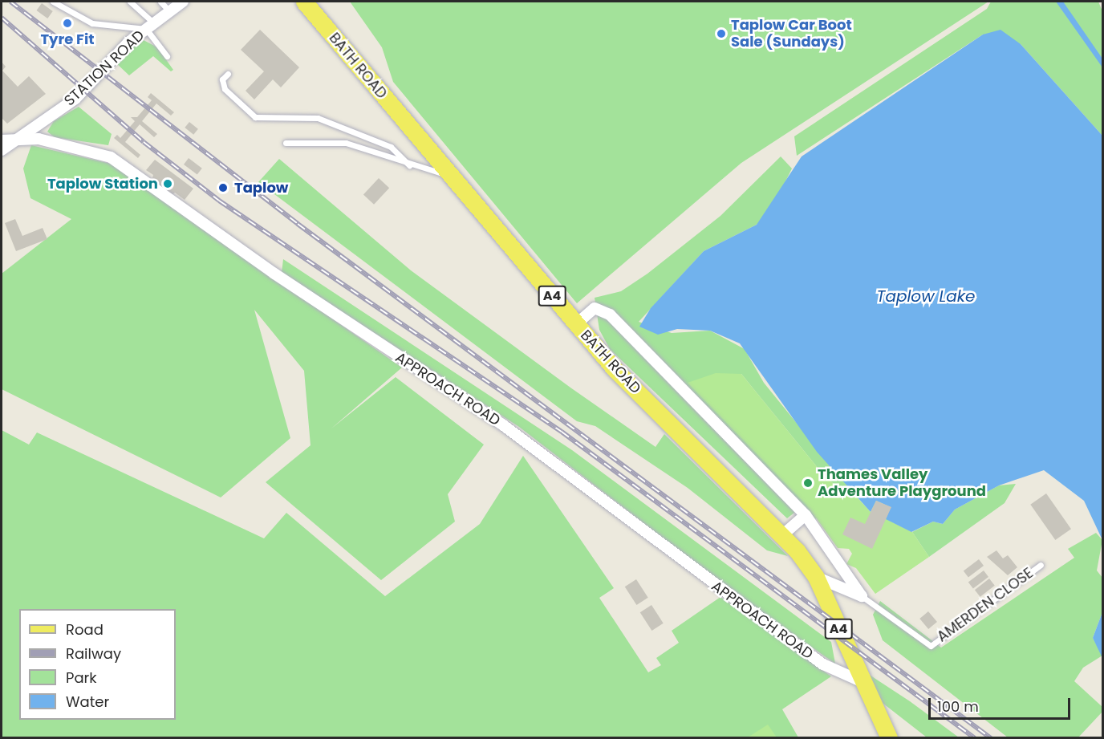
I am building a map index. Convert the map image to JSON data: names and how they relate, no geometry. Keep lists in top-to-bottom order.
{
  "streets": {
    "main road": ["BATH ROAD", "A4"],
    "street": ["STATION ROAD", "APPROACH ROAD"],
    "lane": ["AMERDEN CLOSE"]
  },
  "crossings": [
    ["BATH ROAD", "APPROACH ROAD"],
    ["STATION ROAD", "APPROACH ROAD"]
  ],
  "water": ["Taplow Lake"],
  "places": [
    "Tyre Fit",
    "Taplow Car Boot Sale (Sundays)",
    "Taplow Station",
    "Taplow",
    "Thames Valley Adventure Playground"
  ],
  "legend": [
    "Road",
    "Railway",
    "Park",
    "Water"
  ],
  "scale_bar": "100 m"
}
